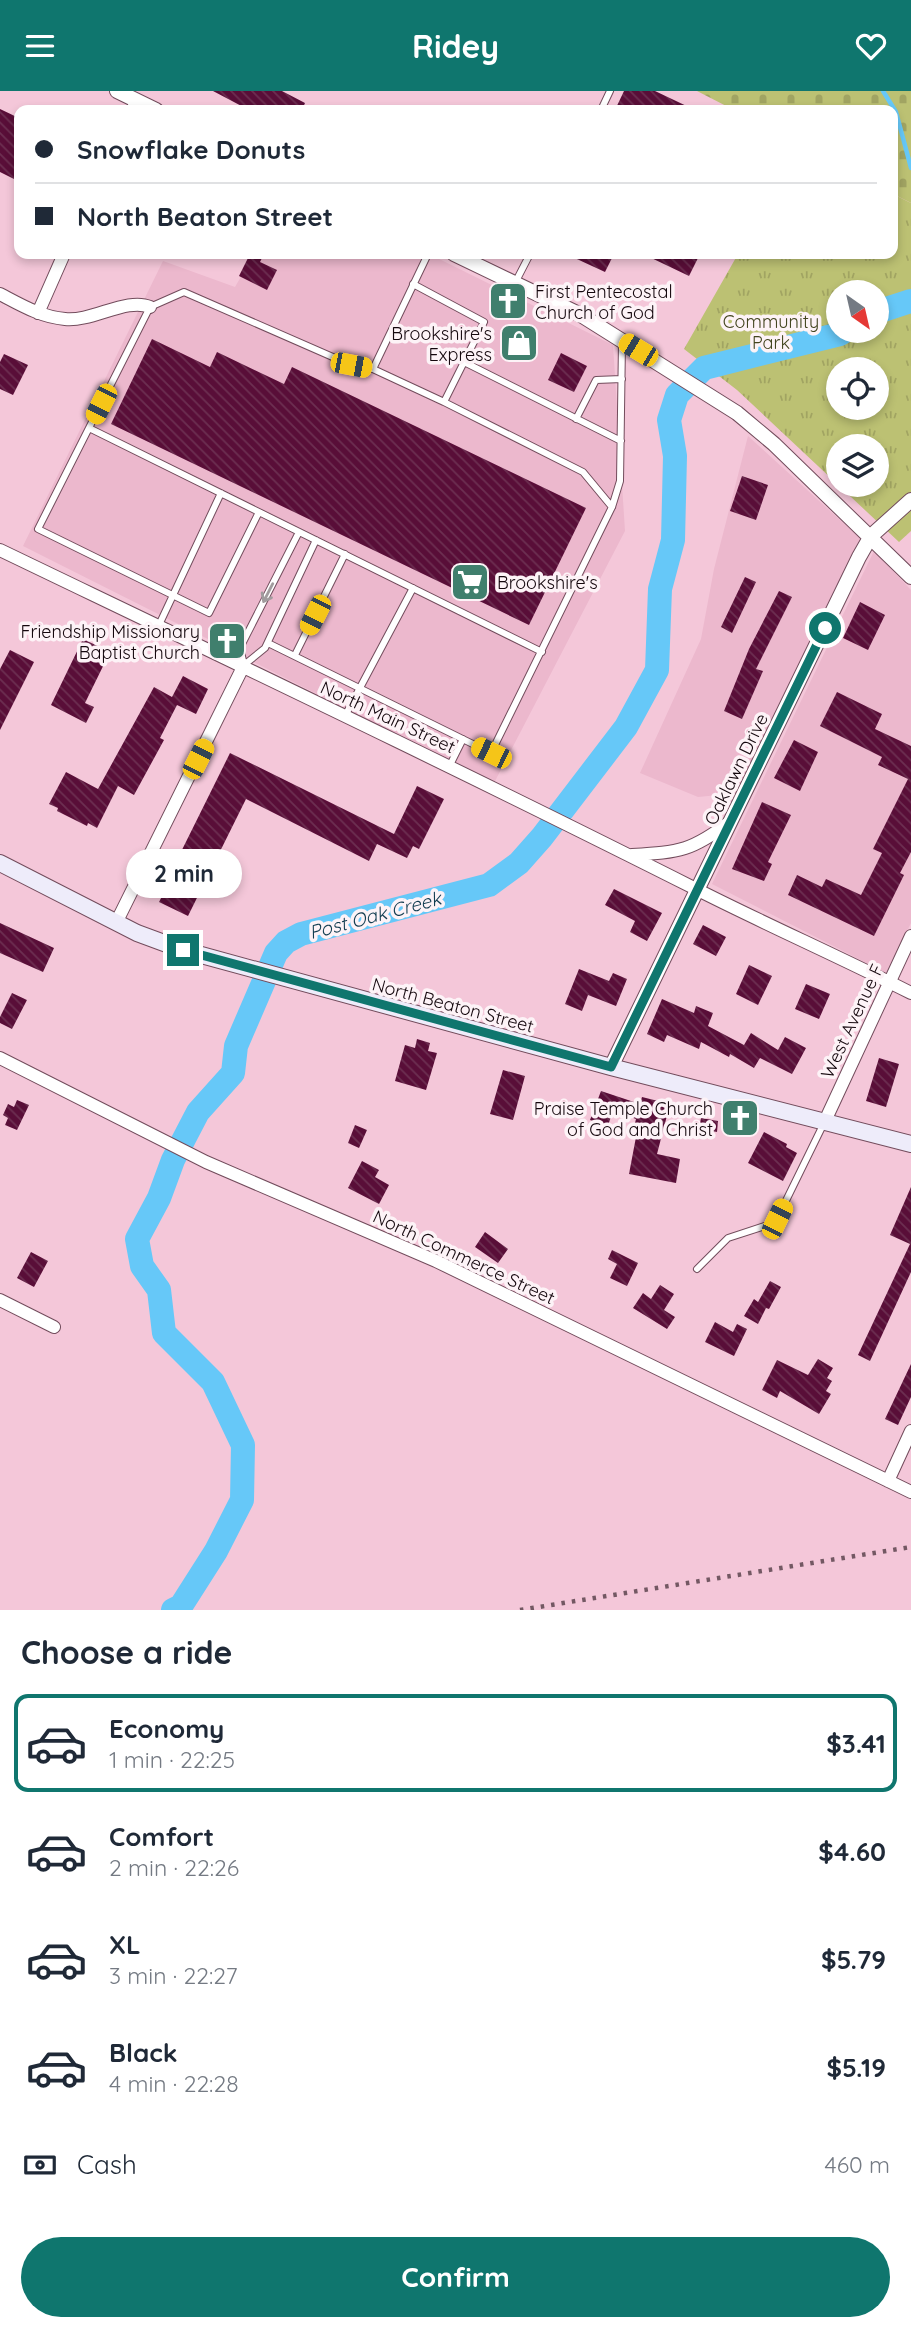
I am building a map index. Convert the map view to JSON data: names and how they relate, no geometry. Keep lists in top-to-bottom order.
{
  "streets": {
    "main road": ["North Beaton Street"],
    "street": [
      "North Main Street",
      "Oaklawn Drive",
      "West Avenue F",
      "North Commerce Street"
    ]
  },
  "crossings": [
    ["North Main Street", "Oaklawn Drive"],
    ["North Main Street", "West Avenue F"],
    ["Oaklawn Drive", "North Beaton Street"],
    ["North Beaton Street", "West Avenue F"]
  ],
  "water": ["Post Oak Creek"],
  "parks": ["Community Park"],
  "places": {
    "church": ["First Pentecostal Church of God", "Friendship Missionary Baptist Church", "Praise Temple Church of God and Christ"],
    "shop": ["Brookshire's Express"],
    "supermarket": ["Brookshire's"]
  },
  "north": "bottom right",
  "page": {
    "header": "Ridey",
    "banner": ["Snowflake Donuts", "North Beaton Street"],
    "bubble": "2 min",
    "heading": "Choose a ride",
    "list": [
      {
        "name": "Economy",
        "note": "1 min · 22:25",
        "value": "$3.41"
      },
      {
        "name": "Comfort",
        "note": "2 min · 22:26",
        "value": "$4.60"
      },
      {
        "name": "XL",
        "note": "3 min · 22:27",
        "value": "$5.79"
      },
      {
        "name": "Black",
        "note": "4 min · 22:28",
        "value": "$5.19"
      }
    ],
    "pay": ["Cash", "460 m"],
    "buttons": "Confirm"
  }
}
